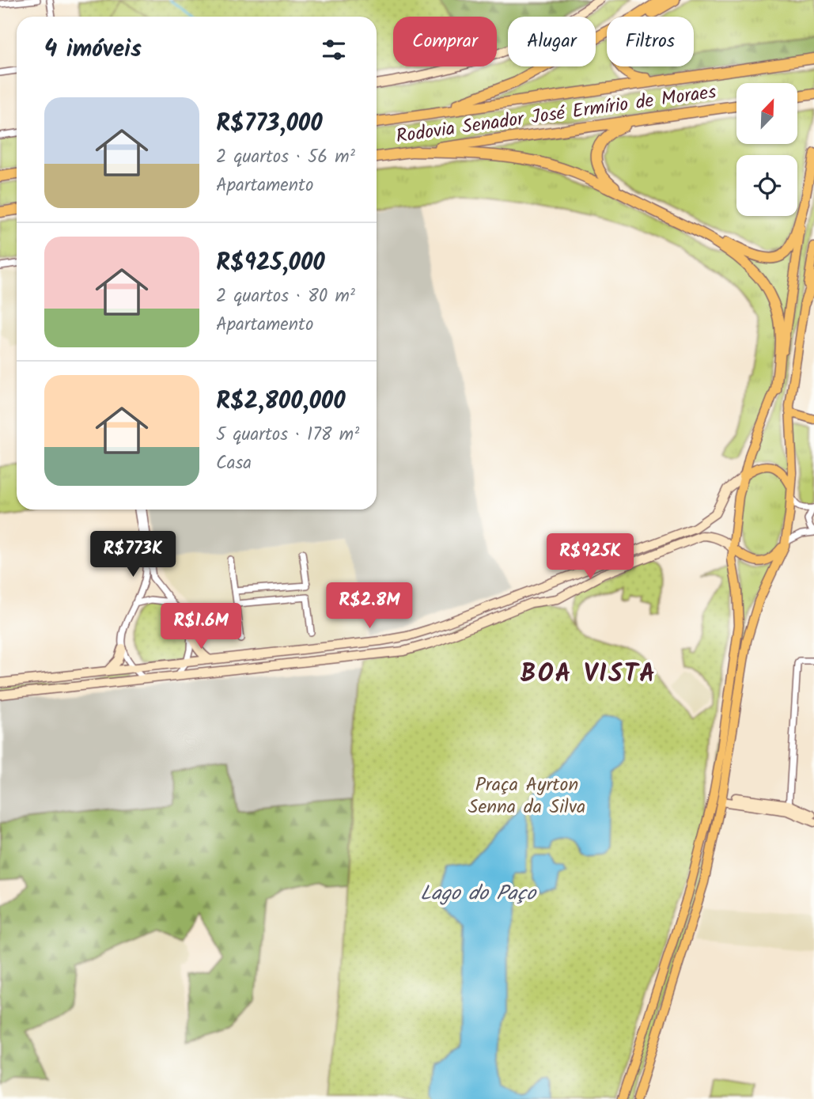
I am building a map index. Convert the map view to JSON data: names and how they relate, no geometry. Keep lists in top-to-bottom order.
{
  "streets": {
    "highway": ["Rodovia Senador José Ermírio de Moraes"]
  },
  "districts": ["BOA VISTA"],
  "water": ["Lago do Paço"],
  "parks": ["Praça Ayrton Senna da Silva"],
  "north": "top right",
  "page": {
    "chip": ["Comprar", "Alugar", "Filtros"],
    "heading": "4 imóveis",
    "list": [
      {
        "name": "R$773,000",
        "note": "2 quartos · 56 m² · Apartamento"
      },
      {
        "name": "R$925,000",
        "note": "2 quartos · 80 m² · Apartamento"
      },
      {
        "name": "R$2,800,000",
        "note": "5 quartos · 178 m² · Casa"
      }
    ],
    "price": [
      "R$773K",
      "R$925K",
      "R$2.8M",
      "R$1.6M"
    ]
  }
}
